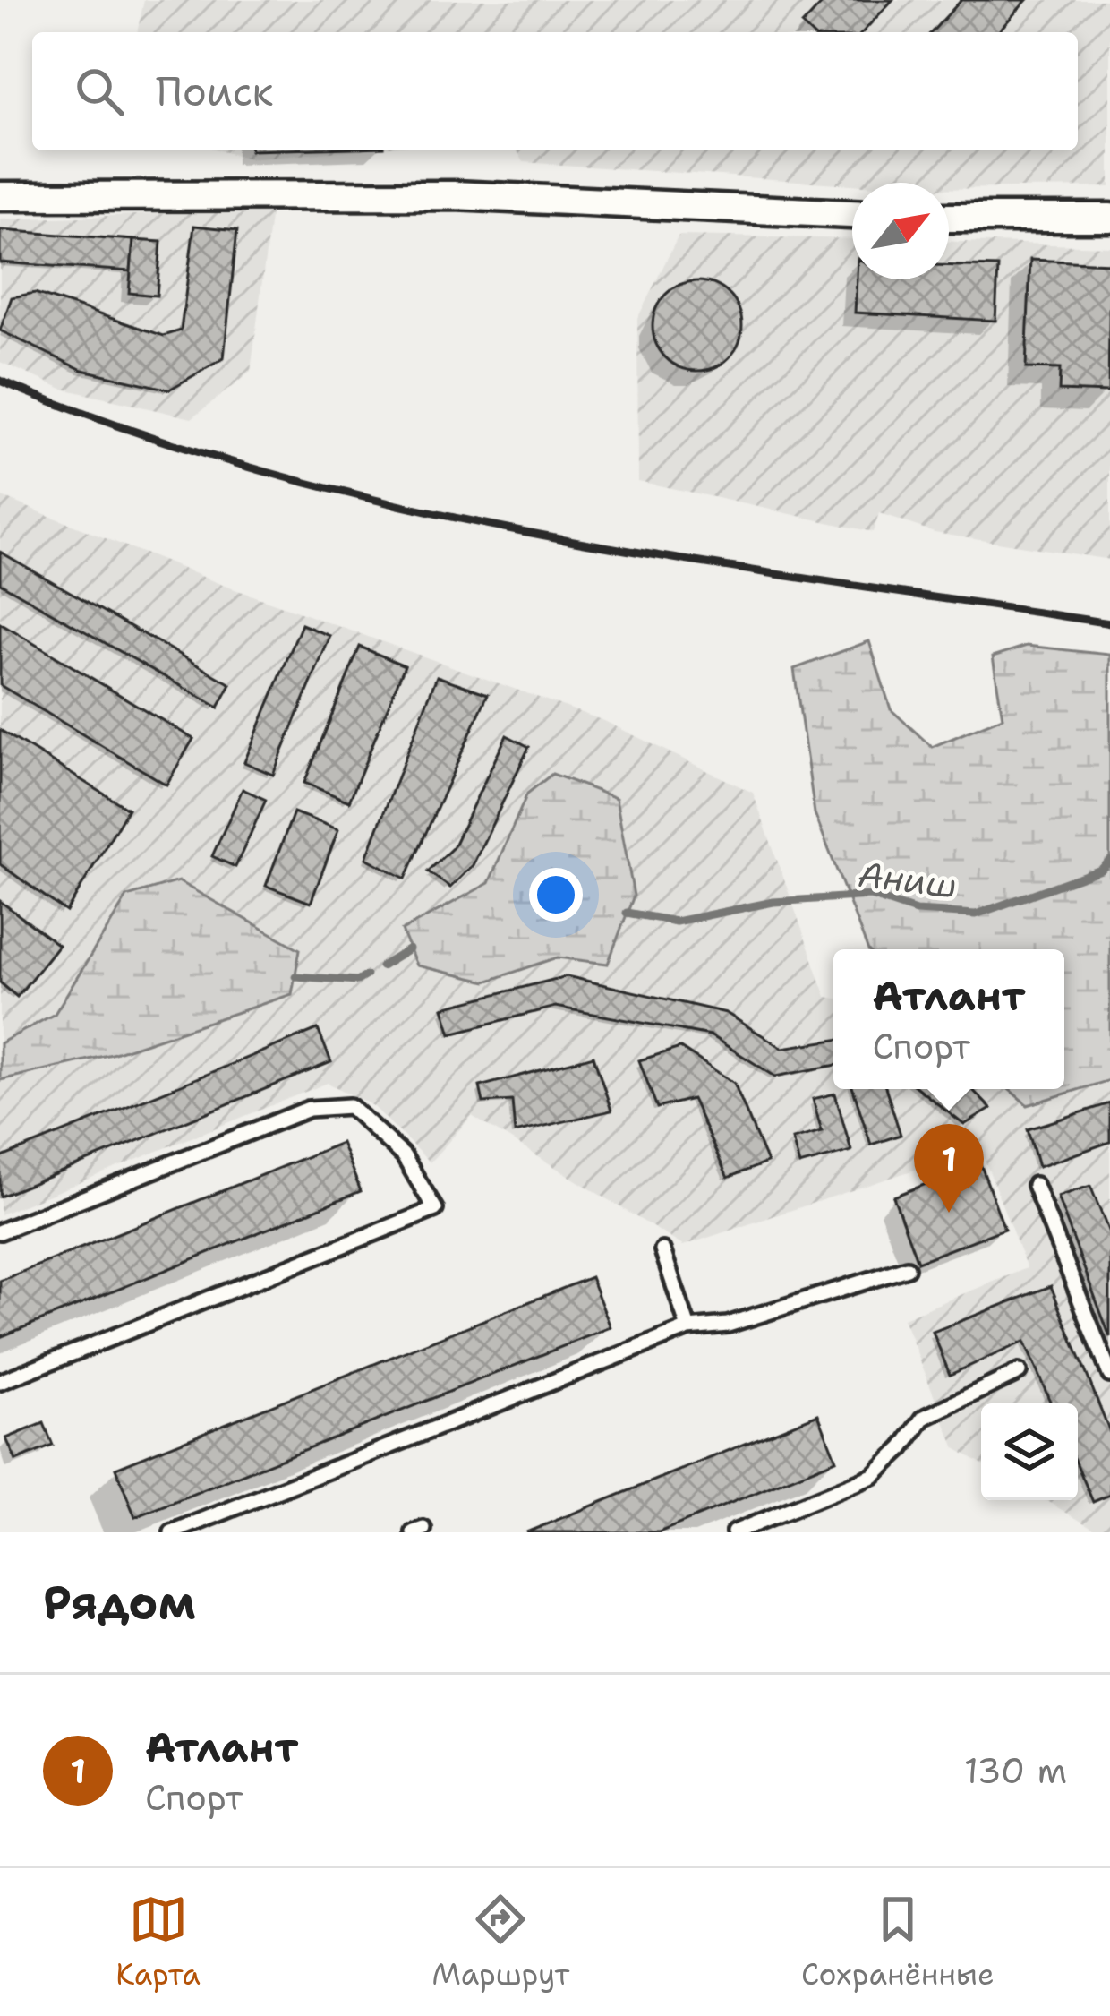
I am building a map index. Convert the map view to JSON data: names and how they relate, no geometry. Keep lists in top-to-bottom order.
{
  "water": ["Аниш"],
  "north": "top right",
  "page": {
    "search": "Поиск",
    "popup": ["Атлант", "Спорт"],
    "pins": "1",
    "heading": "Рядом",
    "list": [
      {
        "mark": "1",
        "name": "Атлант",
        "note": "Спорт",
        "value": "130 m"
      }
    ],
    "nav": ["Карта", "Маршрут", "Сохранённые"]
  }
}
